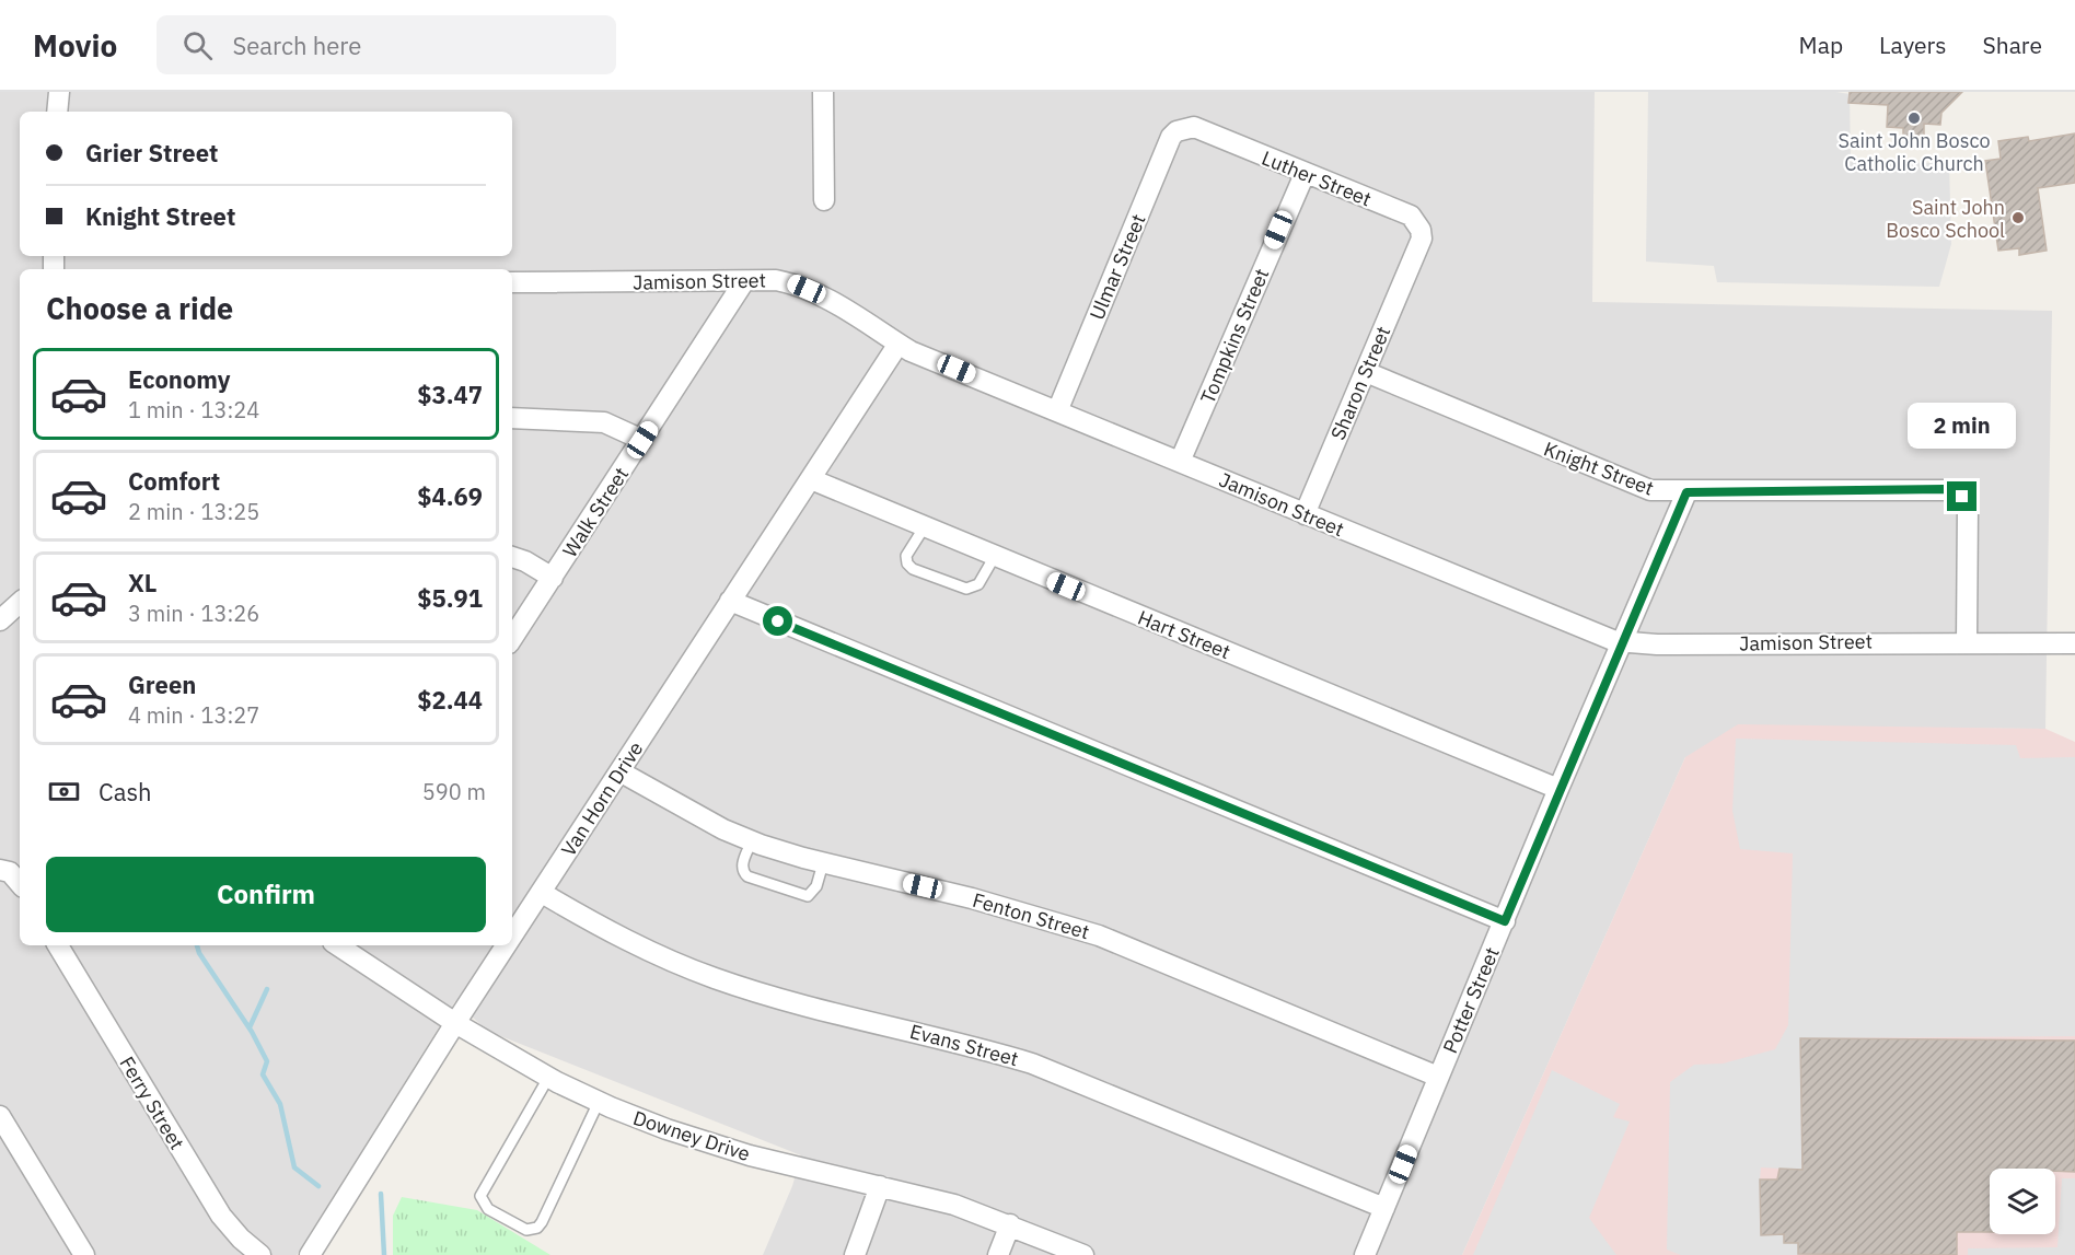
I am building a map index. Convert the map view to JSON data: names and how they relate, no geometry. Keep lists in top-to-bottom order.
{
  "streets": {
    "street": [
      "Luther Street",
      "Ulmar Street",
      "Jamison Street",
      "Tompkins Street",
      "Sharon Street",
      "Knight Street",
      "Walk Street",
      "Hart Street",
      "Van Horn Drive",
      "Fenton Street",
      "Potter Street",
      "Evans Street",
      "Ferry Street",
      "Downey Drive"
    ]
  },
  "crossings": [
    ["Luther Street", "Ulmar Street"],
    ["Luther Street", "Tompkins Street"],
    ["Luther Street", "Sharon Street"],
    ["Ulmar Street", "Jamison Street"],
    ["Jamison Street", "Tompkins Street"],
    ["Jamison Street", "Sharon Street"],
    ["Jamison Street", "Knight Street"],
    ["Jamison Street", "Walk Street"],
    ["Jamison Street", "Van Horn Drive"],
    ["Jamison Street", "Potter Street"],
    ["Sharon Street", "Knight Street"],
    ["Knight Street", "Potter Street"],
    ["Hart Street", "Van Horn Drive"],
    ["Hart Street", "Potter Street"],
    ["Van Horn Drive", "Fenton Street"],
    ["Van Horn Drive", "Evans Street"],
    ["Van Horn Drive", "Downey Drive"],
    ["Fenton Street", "Potter Street"],
    ["Potter Street", "Evans Street"]
  ],
  "places": ["Saint John Bosco Catholic Church", "Saint John Bosco School"],
  "page": {
    "header": "Movio",
    "search": "Search here",
    "nav": ["Map", "Layers", "Share"],
    "banner": ["Grier Street", "Knight Street"],
    "heading": "Choose a ride",
    "list": [
      {
        "name": "Economy",
        "note": "1 min · 13:24",
        "value": "$3.47"
      },
      {
        "name": "Comfort",
        "note": "2 min · 13:25",
        "value": "$4.69"
      },
      {
        "name": "XL",
        "note": "3 min · 13:26",
        "value": "$5.91"
      },
      {
        "name": "Green",
        "note": "4 min · 13:27",
        "value": "$2.44"
      }
    ],
    "bubble": "2 min",
    "pay": ["Cash", "590 m"],
    "buttons": "Confirm"
  }
}
